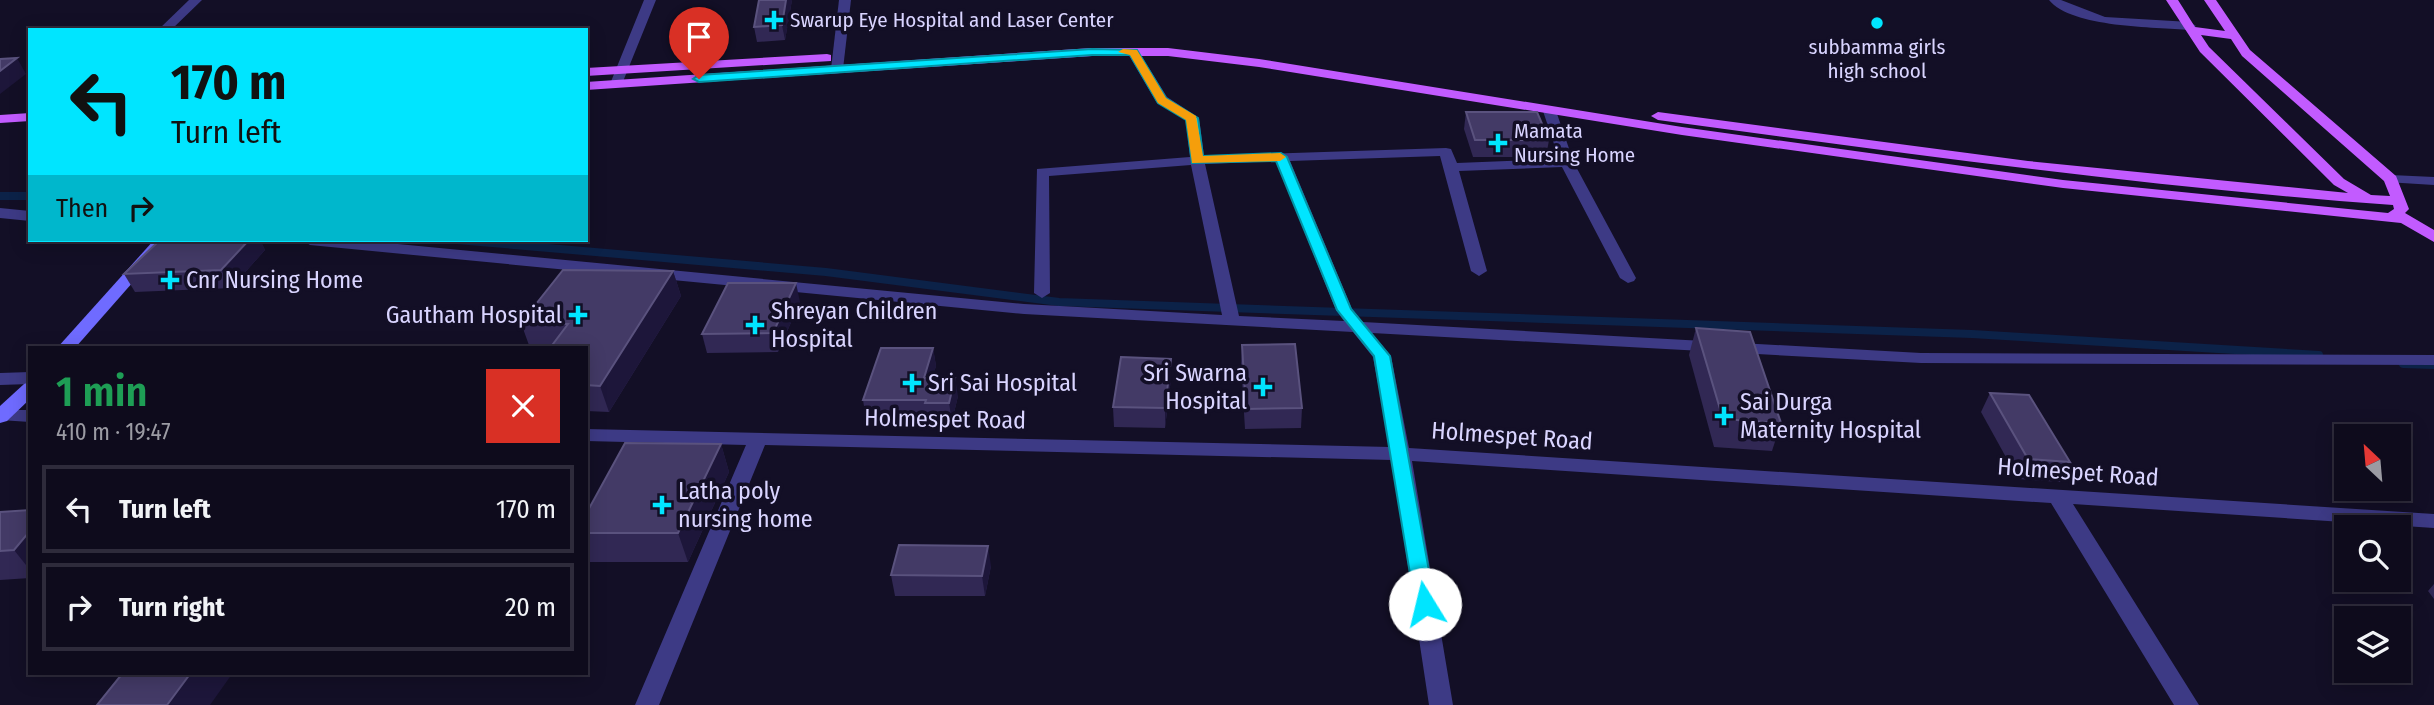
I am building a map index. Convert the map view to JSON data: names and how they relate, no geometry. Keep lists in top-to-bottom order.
{
  "streets": {
    "street": ["Holmespet Road"]
  },
  "places": {
    "health": [
      "Swarup Eye Hospital and Laser Center",
      "Mamata Nursing Home",
      "Cnr Nursing Home",
      "Gautham Hospital",
      "Shreyan Children Hospital",
      "Sri Sai Hospital",
      "Sri Swarna Hospital",
      "Sai Durga Maternity Hospital",
      "Latha poly nursing home"
    ],
    "other": ["subbamma girls high school"]
  },
  "north": "top left",
  "page": {
    "turn": ["170 m", "Turn left"],
    "then": "Then",
    "heading": ["1 min", "410 m · 19:47"],
    "list": [
      {
        "name": "Turn left",
        "value": "170 m"
      },
      {
        "name": "Turn right",
        "value": "20 m"
      }
    ]
  }
}
